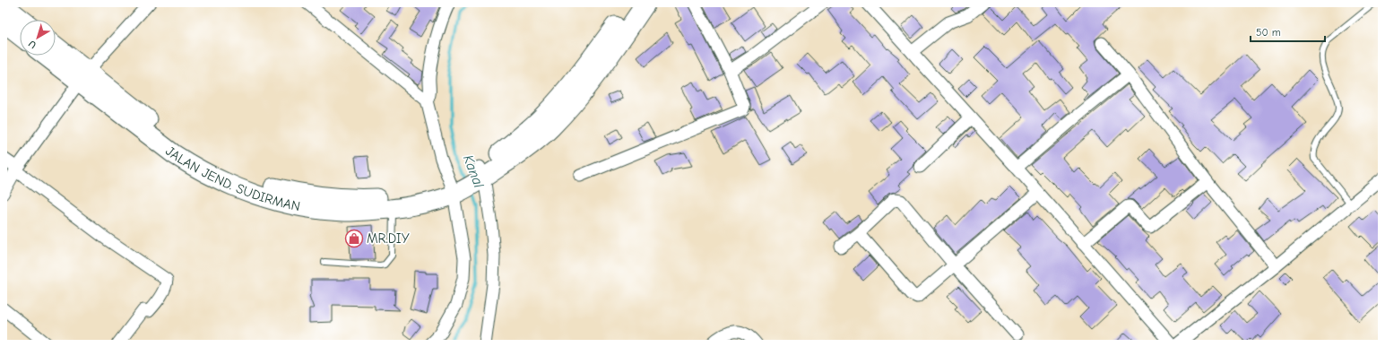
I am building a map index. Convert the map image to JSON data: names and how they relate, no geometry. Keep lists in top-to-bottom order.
{
  "streets": {
    "highway": ["JALAN JEND. SUDIRMAN"]
  },
  "water": ["Kanal"],
  "places": {
    "shop": ["MR.DIY"]
  },
  "scale_bar": "50 m",
  "north": "bottom left"
}
